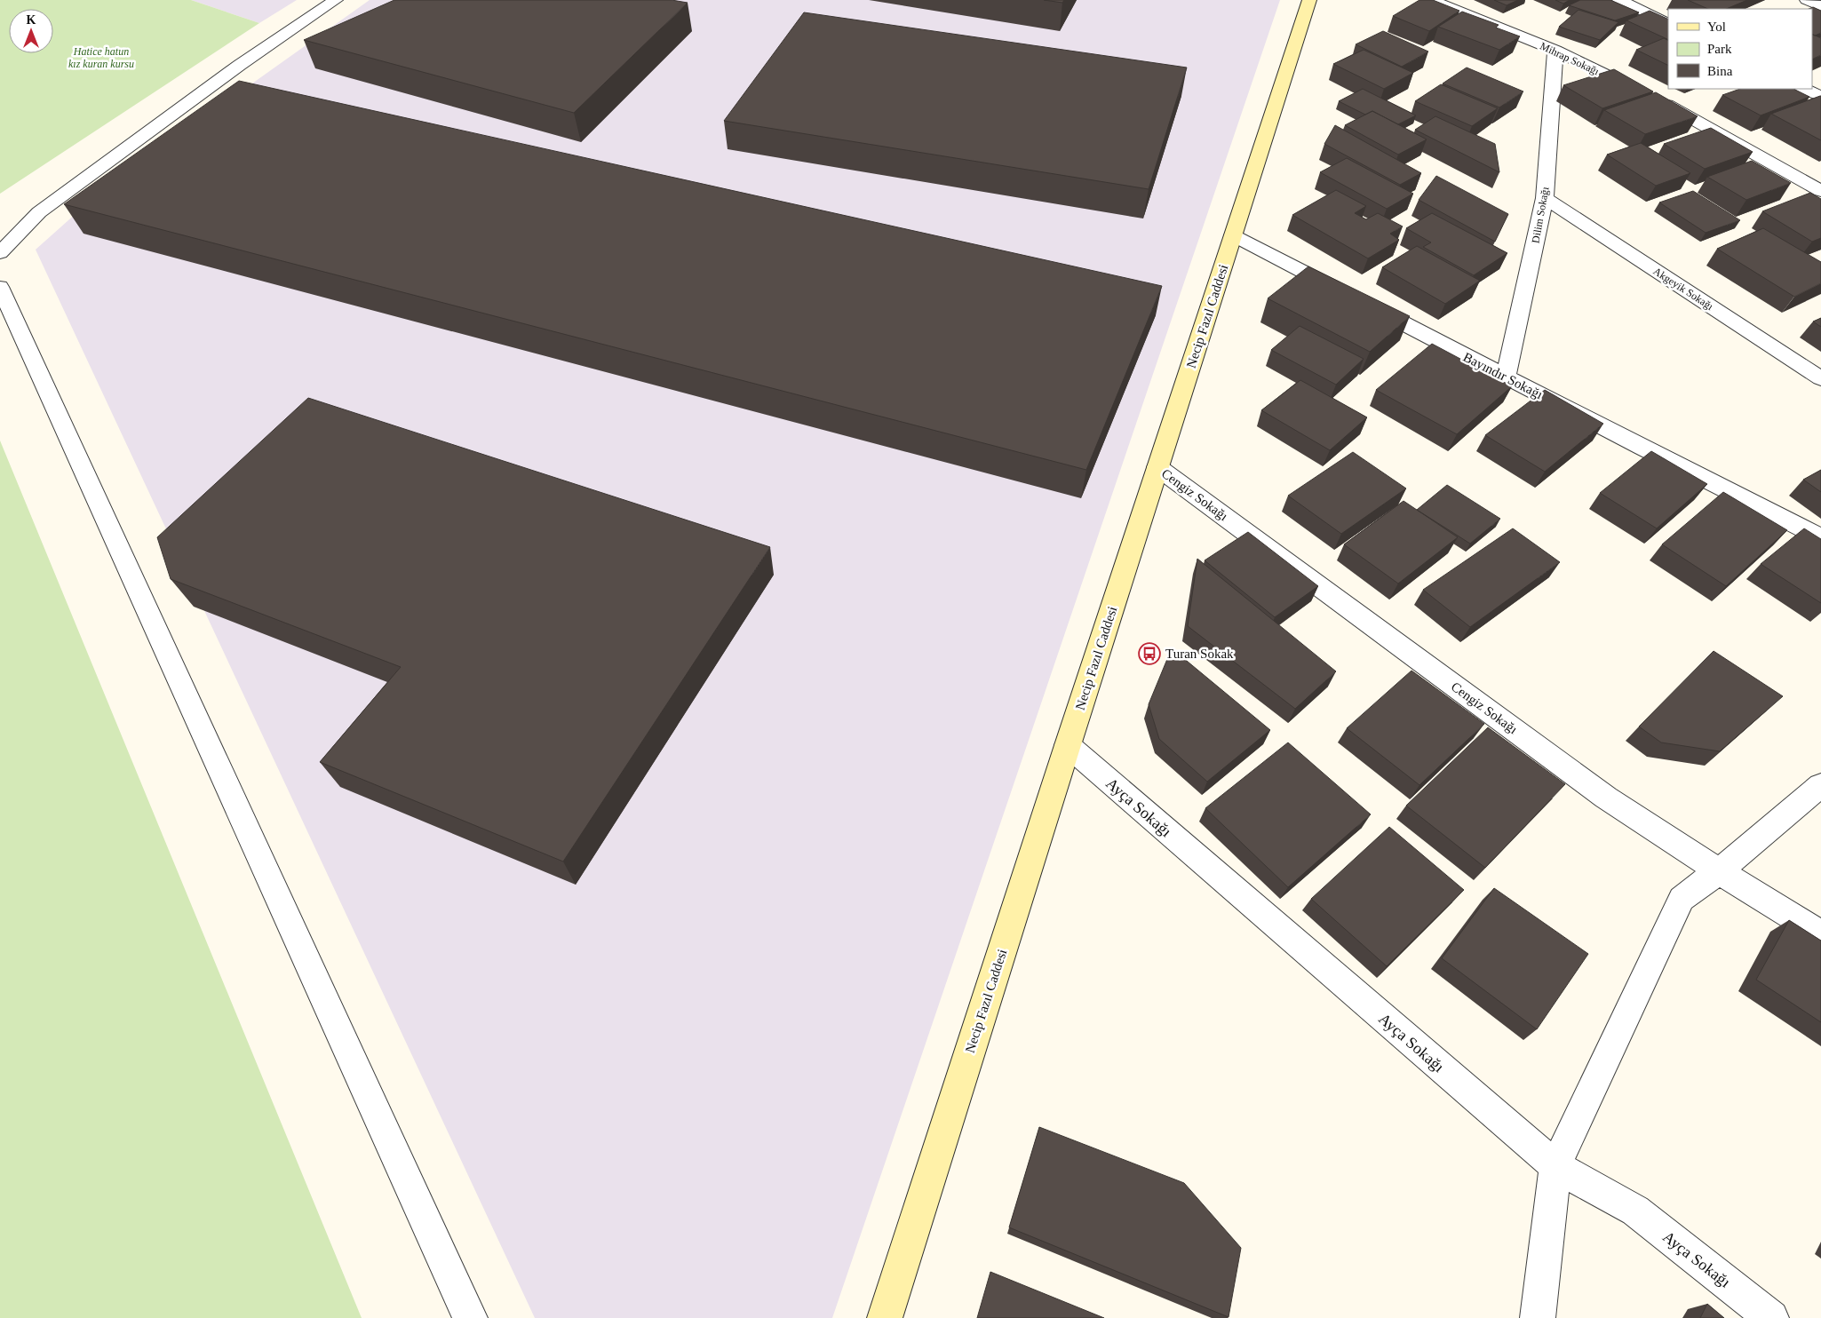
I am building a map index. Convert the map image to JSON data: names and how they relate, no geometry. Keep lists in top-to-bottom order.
{
  "streets": {
    "street": [
      "Mihrap Sokağı",
      "Dilim Sokağı",
      "Akgeyik Sokağı",
      "Necip Fazıl Caddesi",
      "Bayındır Sokağı",
      "Cengiz Sokağı",
      "Ayça Sokağı"
    ]
  },
  "crossings": [
    ["Mihrap Sokağı", "Dilim Sokağı"],
    ["Dilim Sokağı", "Akgeyik Sokağı"],
    ["Dilim Sokağı", "Bayındır Sokağı"],
    ["Necip Fazıl Caddesi", "Bayındır Sokağı"],
    ["Necip Fazıl Caddesi", "Cengiz Sokağı"],
    ["Necip Fazıl Caddesi", "Ayça Sokağı"]
  ],
  "parks": ["Hatice hatun kız kuran kursu"],
  "places": {
    "bus stop": ["Turan Sokak"]
  },
  "legend": ["Yol", "Park", "Bina"],
  "north": "top"
}
